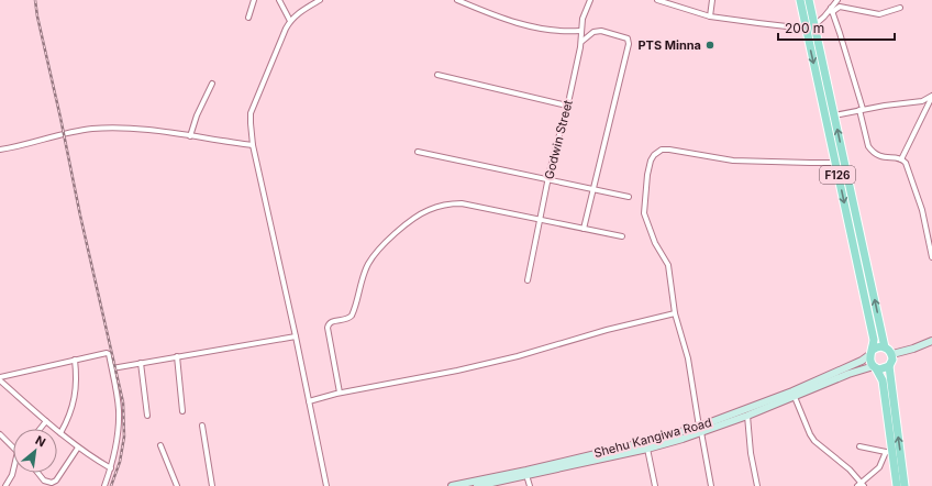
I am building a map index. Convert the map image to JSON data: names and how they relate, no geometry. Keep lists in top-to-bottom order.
{
  "streets": {
    "main road": ["F126", "Shehu Kangiwa Road"],
    "street": ["Godwin Street"]
  },
  "crossings": [
    ["F126", "Shehu Kangiwa Road"]
  ],
  "places": ["PTS Minna"],
  "scale_bar": "200 m",
  "north": "top right"
}
